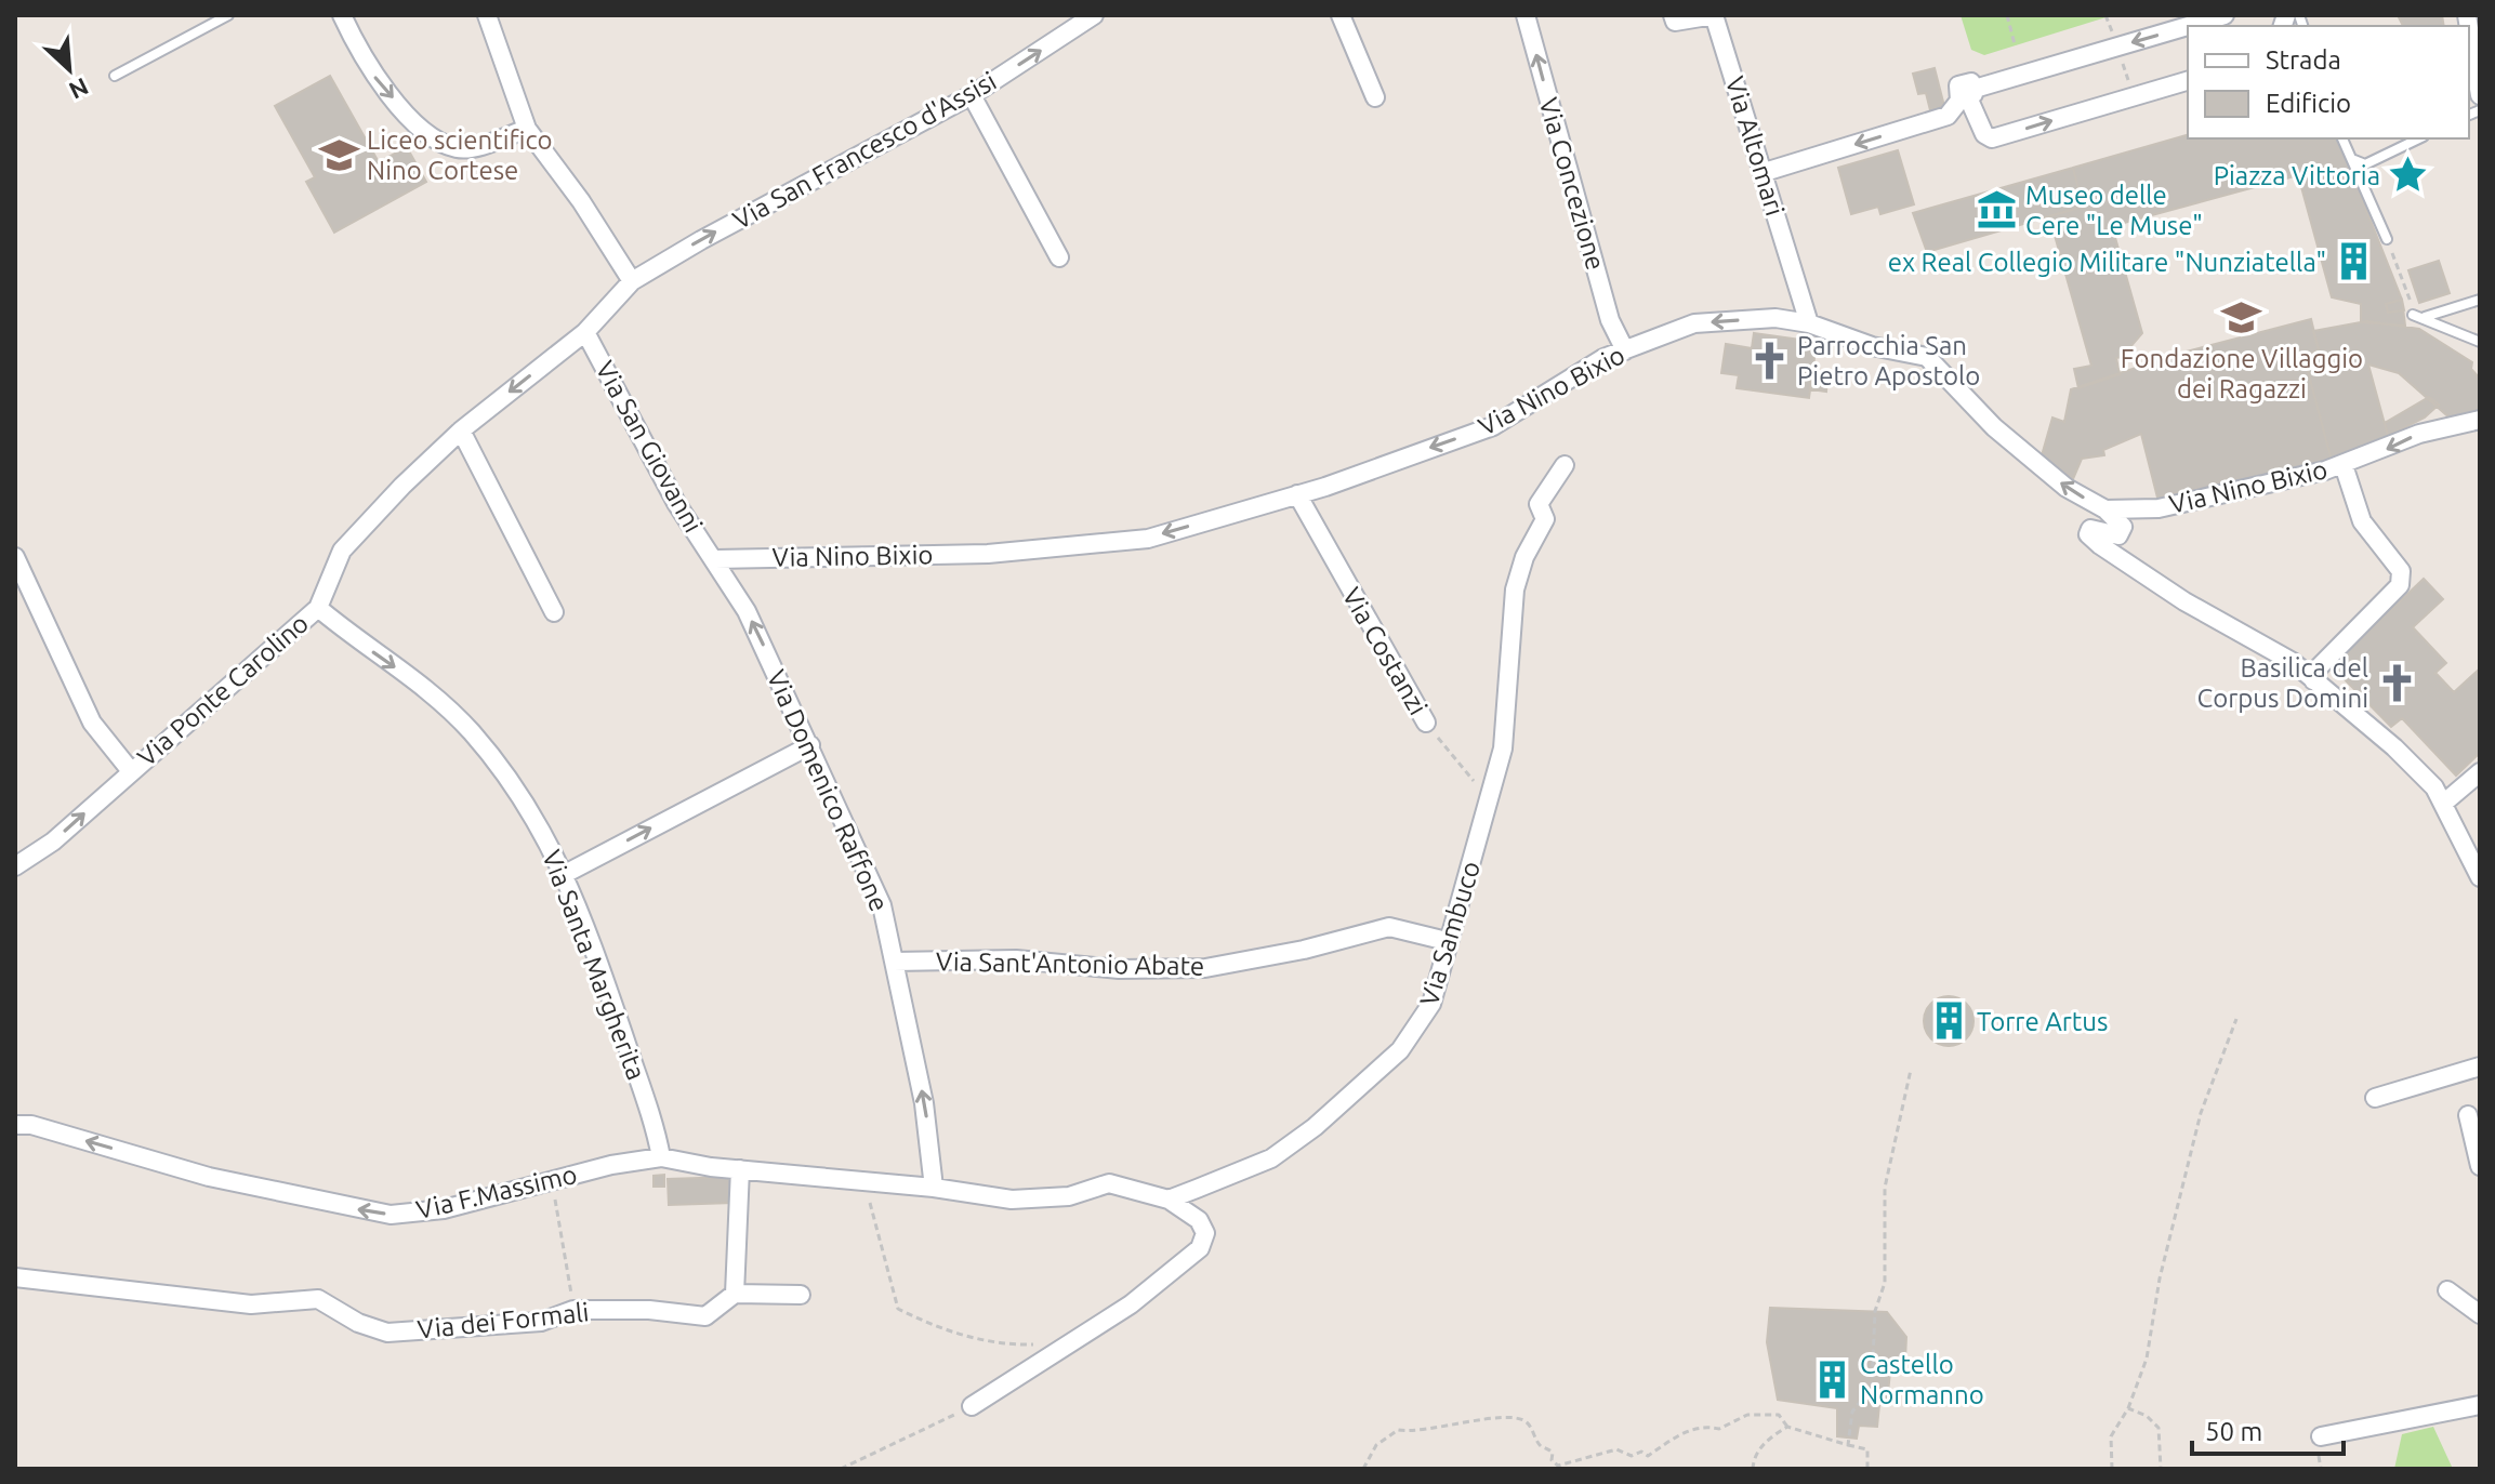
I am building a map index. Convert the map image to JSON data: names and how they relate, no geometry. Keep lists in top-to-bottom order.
{
  "streets": {
    "street": [
      "Via Altomari",
      "Via San Francesco d'Assisi",
      "Via Concezione",
      "Via Nino Bixio",
      "Via San Giovanni",
      "Via Costanzi",
      "Via Ponte Carolino",
      "Via Domenico Raffone",
      "Via Sambuco",
      "Via Sant'Antonio Abate",
      "Via Santa Margherita",
      "Via F.Massimo",
      "Via dei Formali"
    ]
  },
  "crossings": [
    ["Via Altomari", "Via Nino Bixio"],
    ["Via San Francesco d'Assisi", "Via Ponte Carolino"],
    ["Via Concezione", "Via Nino Bixio"],
    ["Via Nino Bixio", "Via San Giovanni"],
    ["Via Nino Bixio", "Via Costanzi"],
    ["Via Nino Bixio", "Via Domenico Raffone"],
    ["Via San Giovanni", "Via Ponte Carolino"],
    ["Via San Giovanni", "Via Domenico Raffone"],
    ["Via Costanzi", "Via Sambuco"],
    ["Via Ponte Carolino", "Via Santa Margherita"],
    ["Via Domenico Raffone", "Via Sant'Antonio Abate"],
    ["Via Domenico Raffone", "Via F.Massimo"],
    ["Via Sambuco", "Via Sant'Antonio Abate"],
    ["Via Santa Margherita", "Via F.Massimo"]
  ],
  "one_way": [
    "Via San Francesco d'Assisi",
    "Via Concezione",
    "Via Nino Bixio",
    "Via Domenico Raffone",
    "Via Santa Margherita",
    "Via F.Massimo"
  ],
  "places": {
    "school or university": ["Liceo scientifico Nino Cortese", "Fondazione Villaggio dei Ragazzi"],
    "place": ["Piazza Vittoria"],
    "museum": ["Museo delle Cere \"Le Muse\""],
    "building": ["ex Real Collegio Militare \"Nunziatella\"", "Torre Artus", "Castello Normanno"],
    "church": ["Parrocchia San Pietro Apostolo", "Basilica del Corpus Domini"]
  },
  "legend": ["Strada", "Edificio"],
  "scale_bar": "50 m",
  "north": "bottom right"
}
